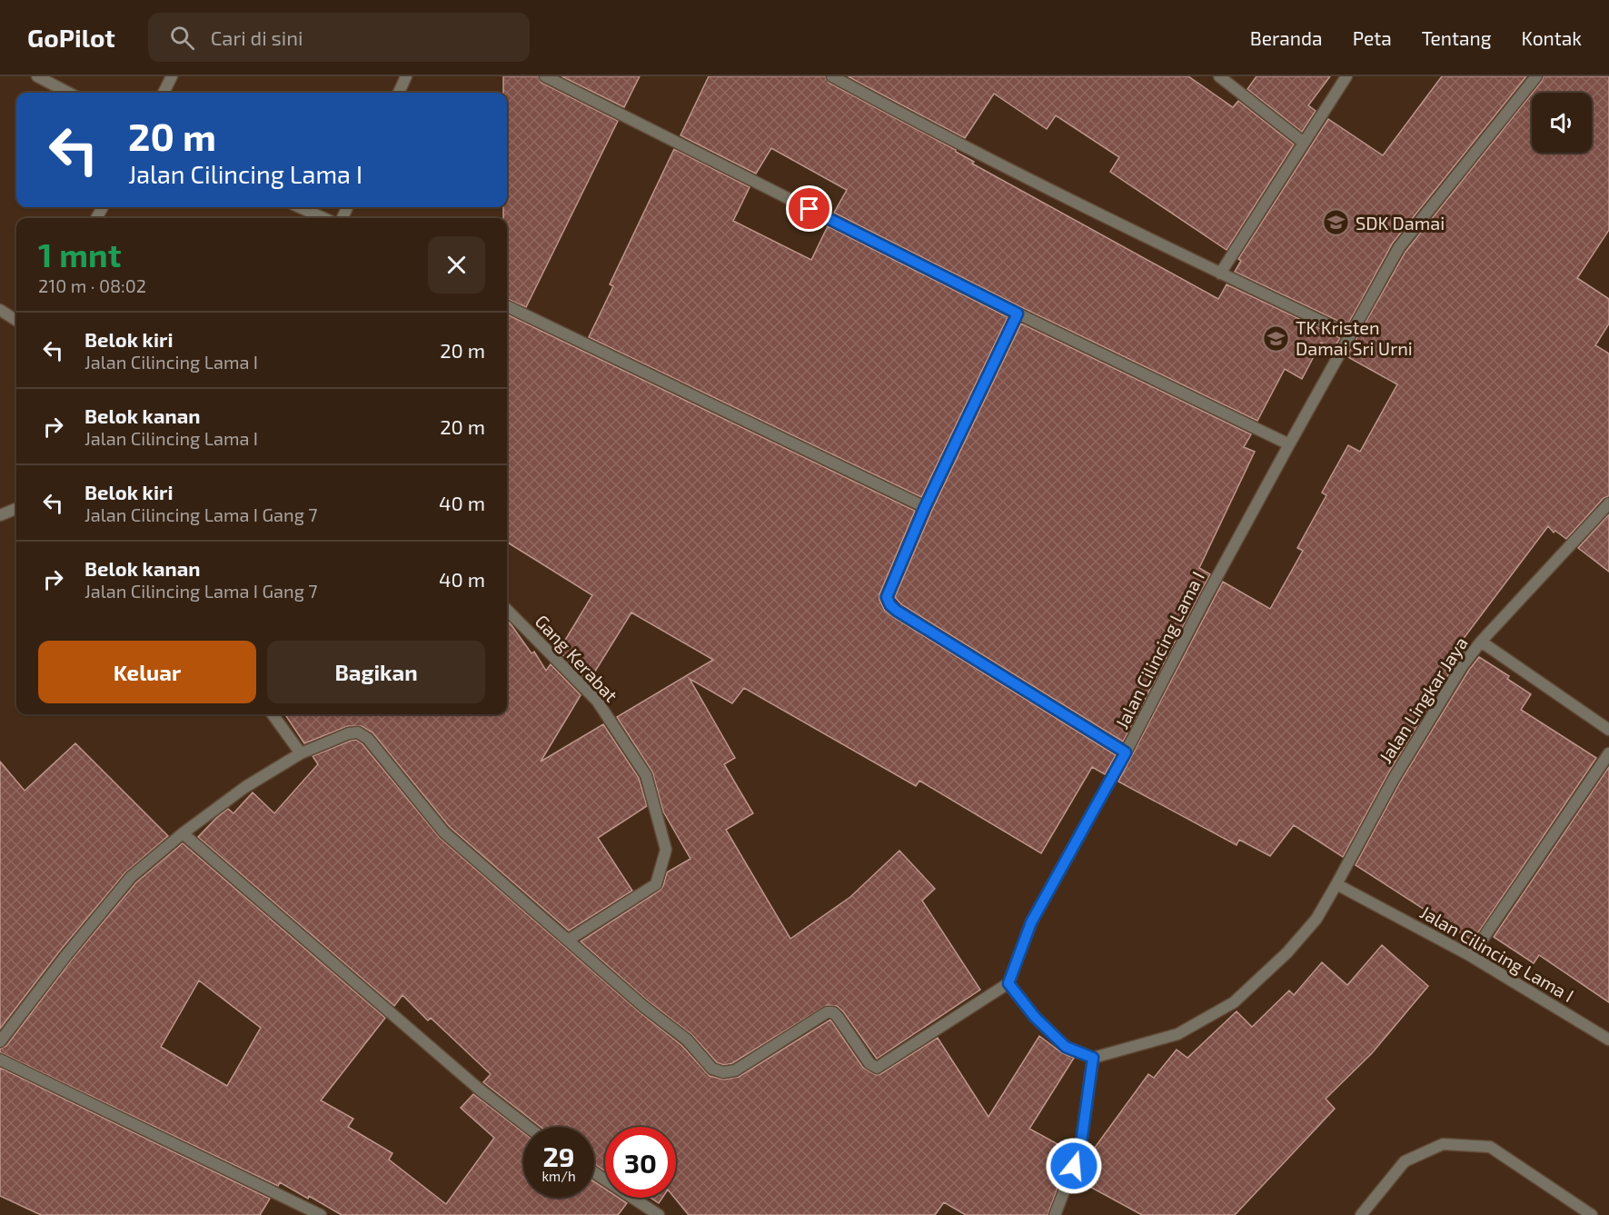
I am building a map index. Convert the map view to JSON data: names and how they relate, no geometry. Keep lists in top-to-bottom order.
{
  "streets": {
    "street": ["Jalan Cilincing Lama I", "Gang Kerabat", "Jalan Lingkar Jaya"]
  },
  "crossings": [
    ["Jalan Cilincing Lama I", "Jalan Lingkar Jaya"]
  ],
  "places": {
    "school or university": ["SDK Damai", "TK Kristen Damai Sri Urni"]
  },
  "page": {
    "header": "GoPilot",
    "search": "Cari di sini",
    "nav": [
      "Beranda",
      "Peta",
      "Tentang",
      "Kontak"
    ],
    "turn": ["20 m", "Jalan Cilincing Lama I"],
    "heading": ["1 mnt", "210 m · 08:02"],
    "list": [
      {
        "name": "Belok kiri",
        "note": "Jalan Cilincing Lama I",
        "value": "20 m"
      },
      {
        "name": "Belok kanan",
        "note": "Jalan Cilincing Lama I",
        "value": "20 m"
      },
      {
        "name": "Belok kiri",
        "note": "Jalan Cilincing Lama I Gang 7",
        "value": "40 m"
      },
      {
        "name": "Belok kanan",
        "note": "Jalan Cilincing Lama I Gang 7",
        "value": "40 m"
      }
    ],
    "buttons": ["Keluar", "Bagikan"],
    "speed": "29 km/h",
    "limit": "30"
  }
}
